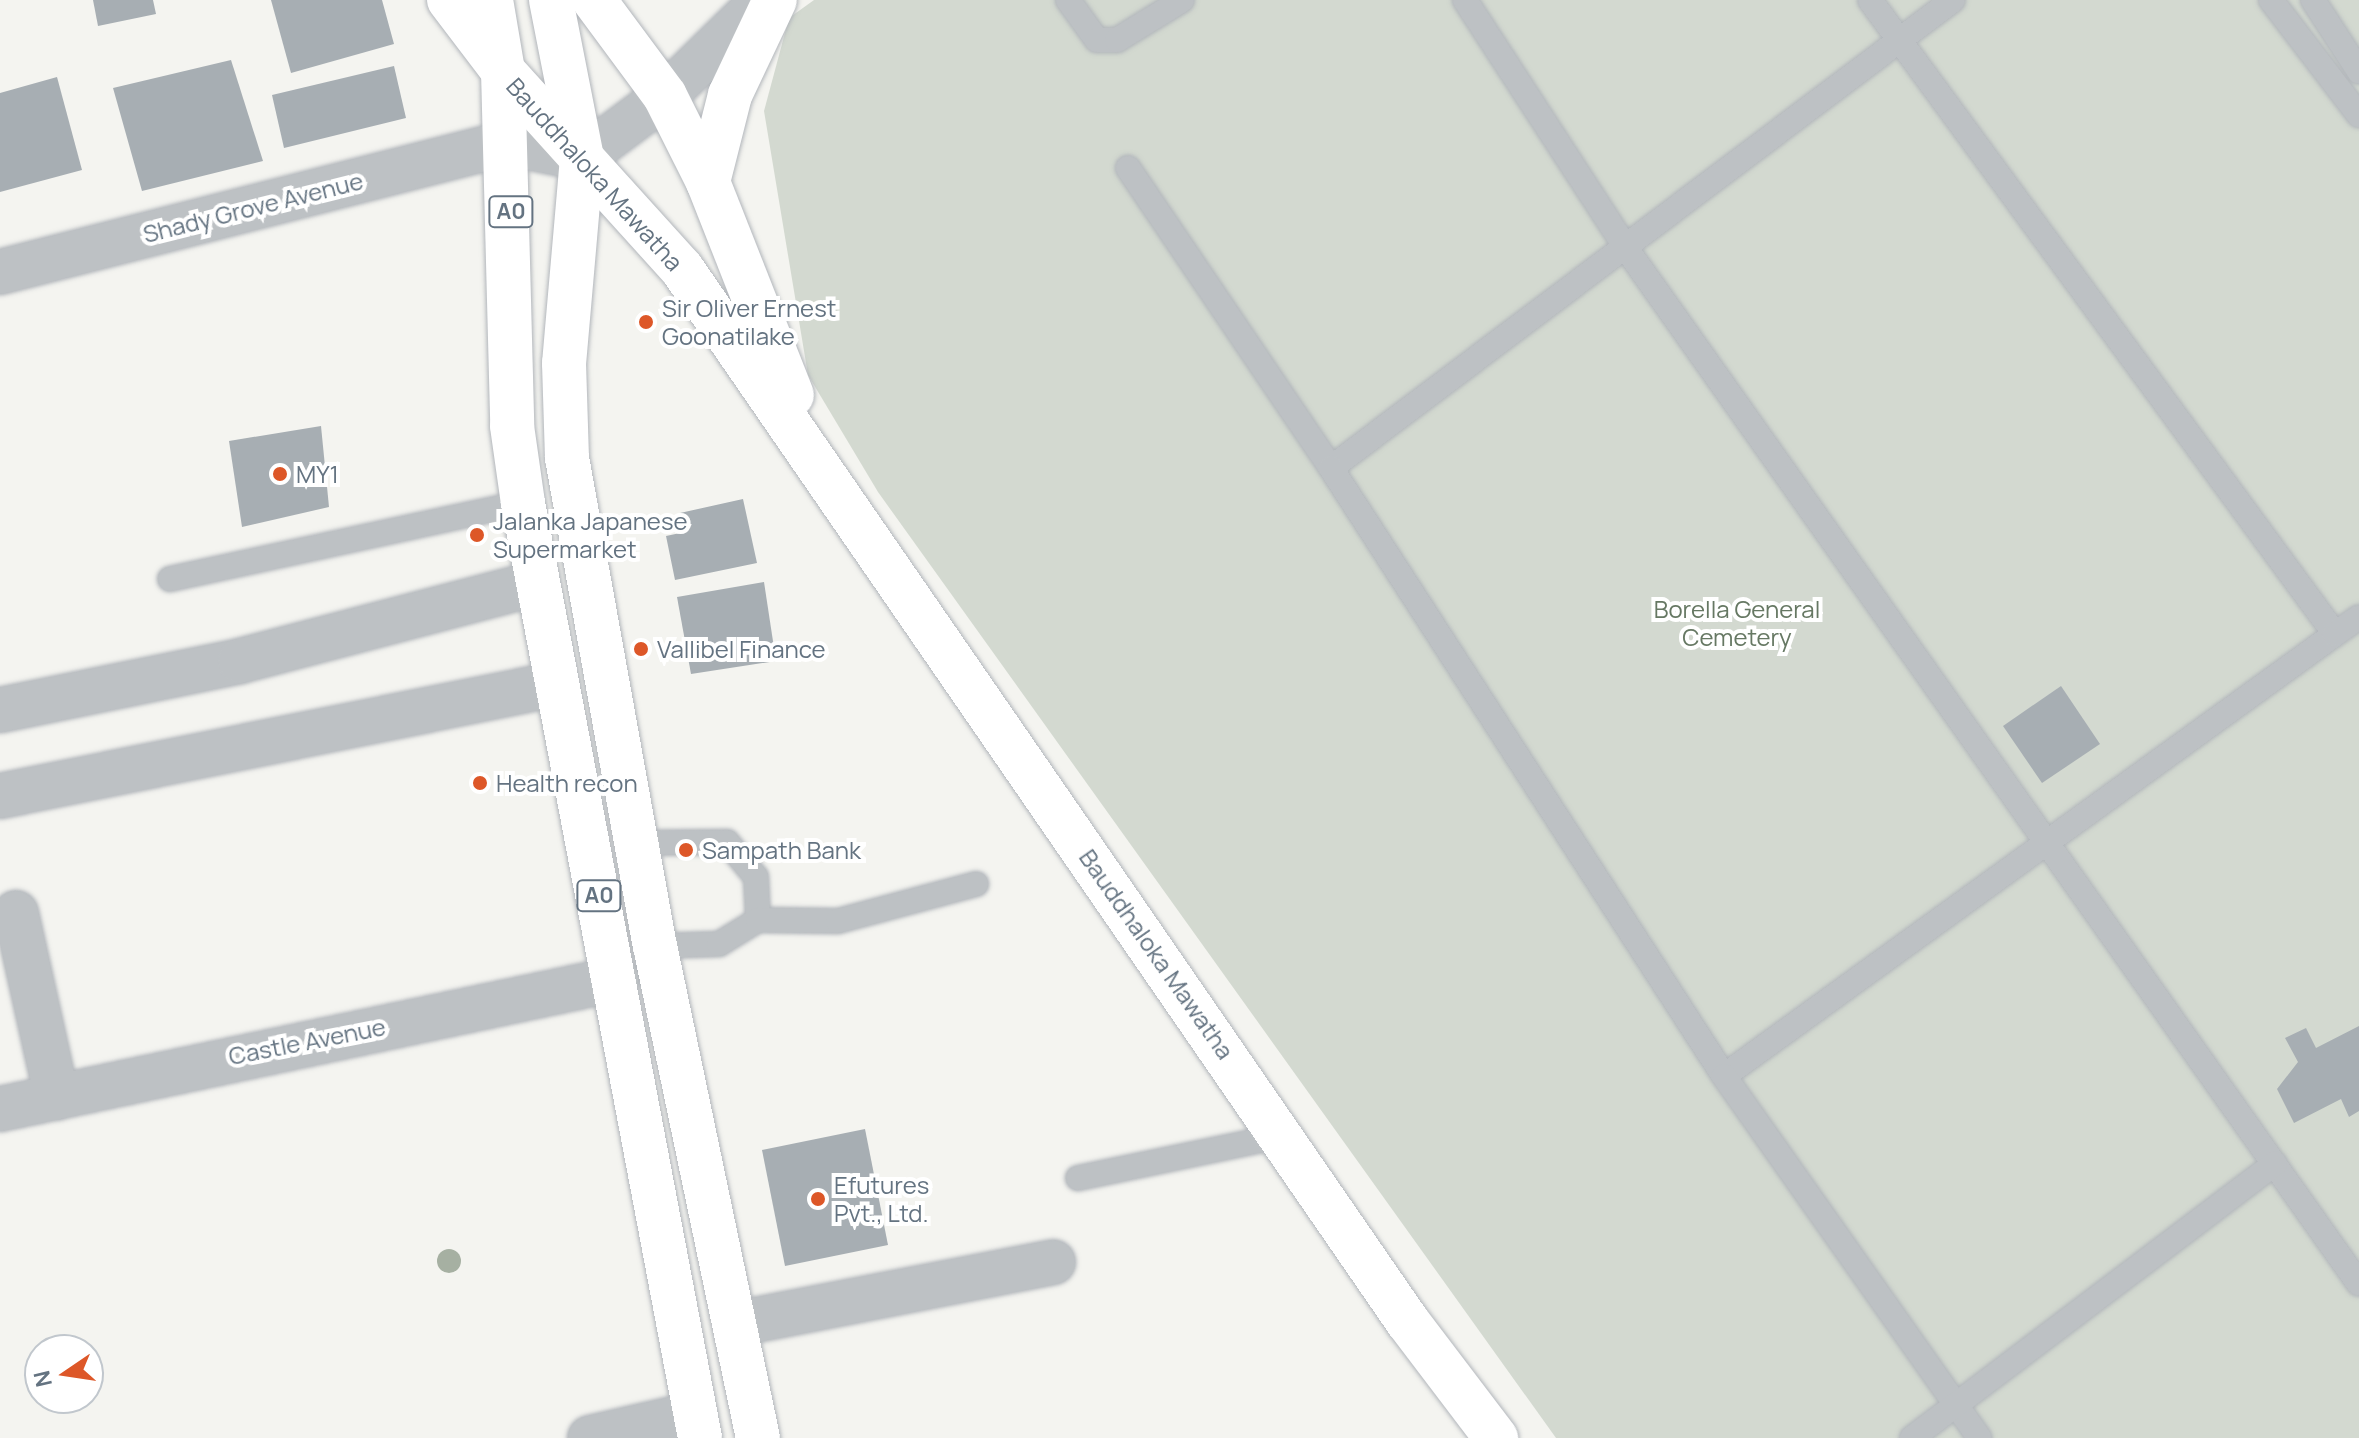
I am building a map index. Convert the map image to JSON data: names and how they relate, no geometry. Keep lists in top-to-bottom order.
{
  "streets": {
    "main road": ["Bauddhaloka Mawatha", "A0"],
    "street": ["Shady Grove Avenue", "Castle Avenue"]
  },
  "crossings": [
    ["Bauddhaloka Mawatha", "A0"],
    ["Shady Grove Avenue", "A0"],
    ["A0", "Castle Avenue"]
  ],
  "parks": ["Borella General Cemetery"],
  "places": [
    "Sir Oliver Ernest Goonatilake",
    "MY1",
    "Jalanka Japanese Supermarket",
    "Vallibel Finance",
    "Health recon",
    "Sampath Bank",
    "Efutures Pvt., Ltd."
  ],
  "north": "left"
}
